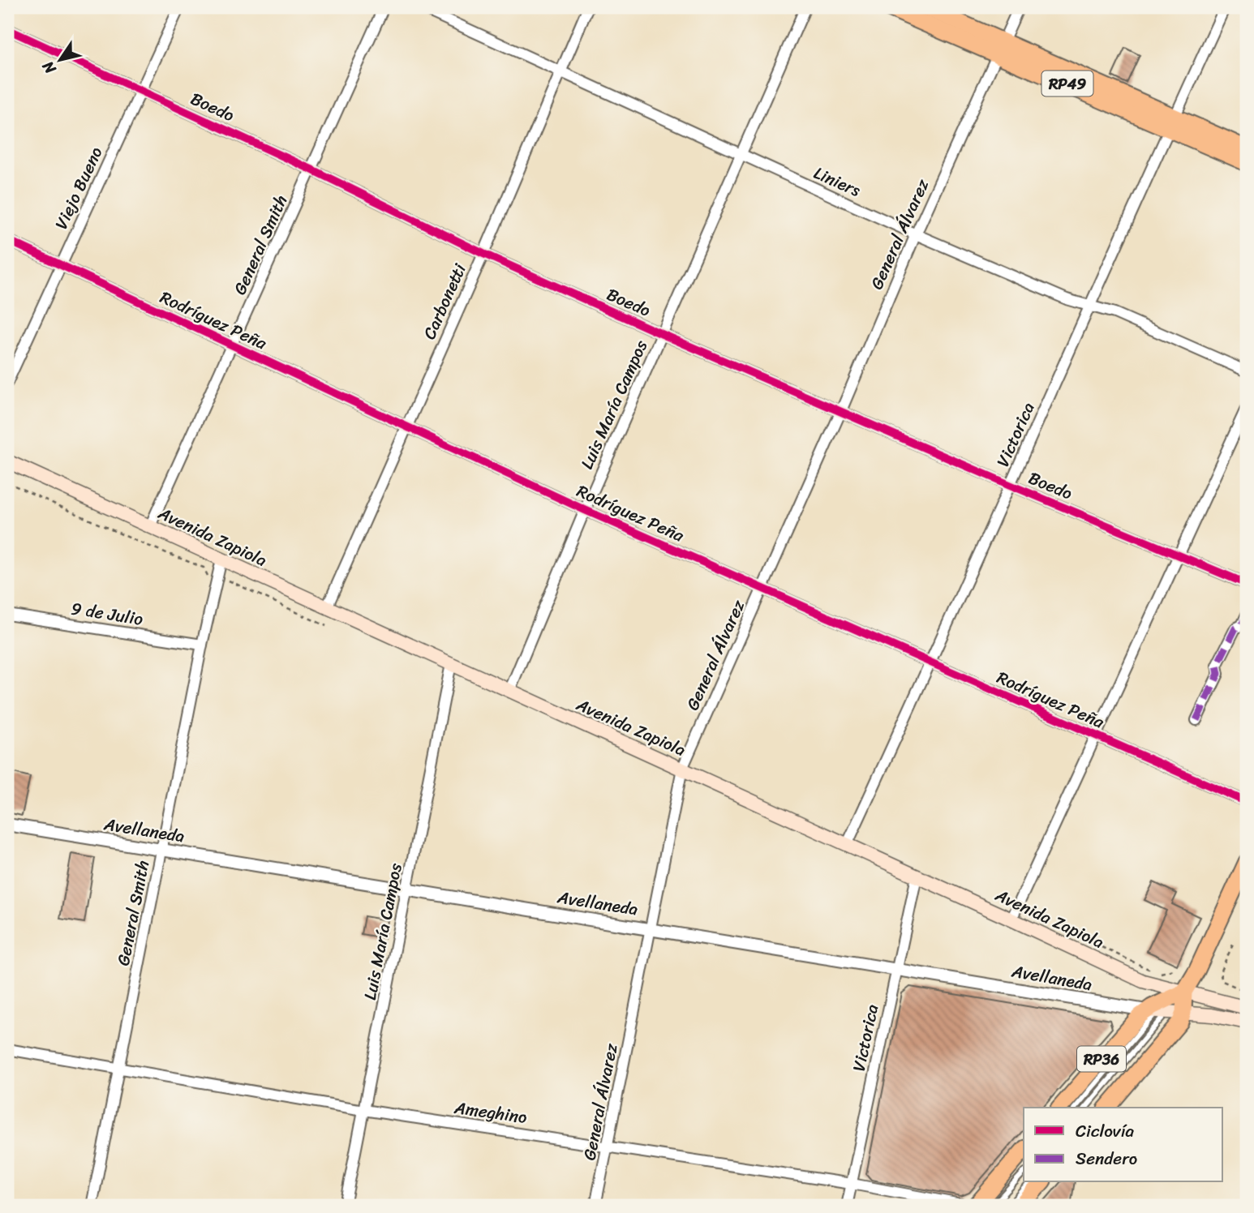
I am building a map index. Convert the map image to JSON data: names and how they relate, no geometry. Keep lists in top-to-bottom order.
{
  "streets": {
    "main road": [
      "RP49",
      "Avenida Zapiola",
      "Avellaneda",
      "RP36"
    ],
    "street": [
      "Boedo",
      "Liniers",
      "Viejo Bueno",
      "General Álvarez",
      "General Smith",
      "Carbonetti",
      "Rodríguez Peña",
      "Luis María Campos",
      "Victorica",
      "9 de Julio",
      "Ameghino"
    ]
  },
  "crossings": [
    ["RP49", "General Álvarez"],
    ["RP49", "Victorica"],
    ["Boedo", "Viejo Bueno"],
    ["Boedo", "General Álvarez"],
    ["Boedo", "General Smith"],
    ["Boedo", "Carbonetti"],
    ["Boedo", "Luis María Campos"],
    ["Boedo", "Victorica"],
    ["Liniers", "General Álvarez"],
    ["Liniers", "Carbonetti"],
    ["Liniers", "Luis María Campos"],
    ["Liniers", "Victorica"],
    ["Viejo Bueno", "Rodríguez Peña"],
    ["General Álvarez", "Rodríguez Peña"],
    ["General Álvarez", "Avenida Zapiola"],
    ["General Álvarez", "Avellaneda"],
    ["General Álvarez", "Ameghino"],
    ["General Smith", "Rodríguez Peña"],
    ["General Smith", "Avenida Zapiola"],
    ["General Smith", "9 de Julio"],
    ["General Smith", "Avellaneda"],
    ["General Smith", "Ameghino"],
    ["Carbonetti", "Rodríguez Peña"],
    ["Carbonetti", "Avenida Zapiola"],
    ["Rodríguez Peña", "Luis María Campos"],
    ["Rodríguez Peña", "Victorica"],
    ["Luis María Campos", "Avenida Zapiola"],
    ["Luis María Campos", "Avellaneda"],
    ["Luis María Campos", "Ameghino"],
    ["Victorica", "Avenida Zapiola"],
    ["Victorica", "Avellaneda"],
    ["Victorica", "Ameghino"],
    ["Avenida Zapiola", "RP36"],
    ["Avellaneda", "RP36"]
  ],
  "legend": ["Ciclovía", "Sendero"],
  "north": "bottom left"
}
